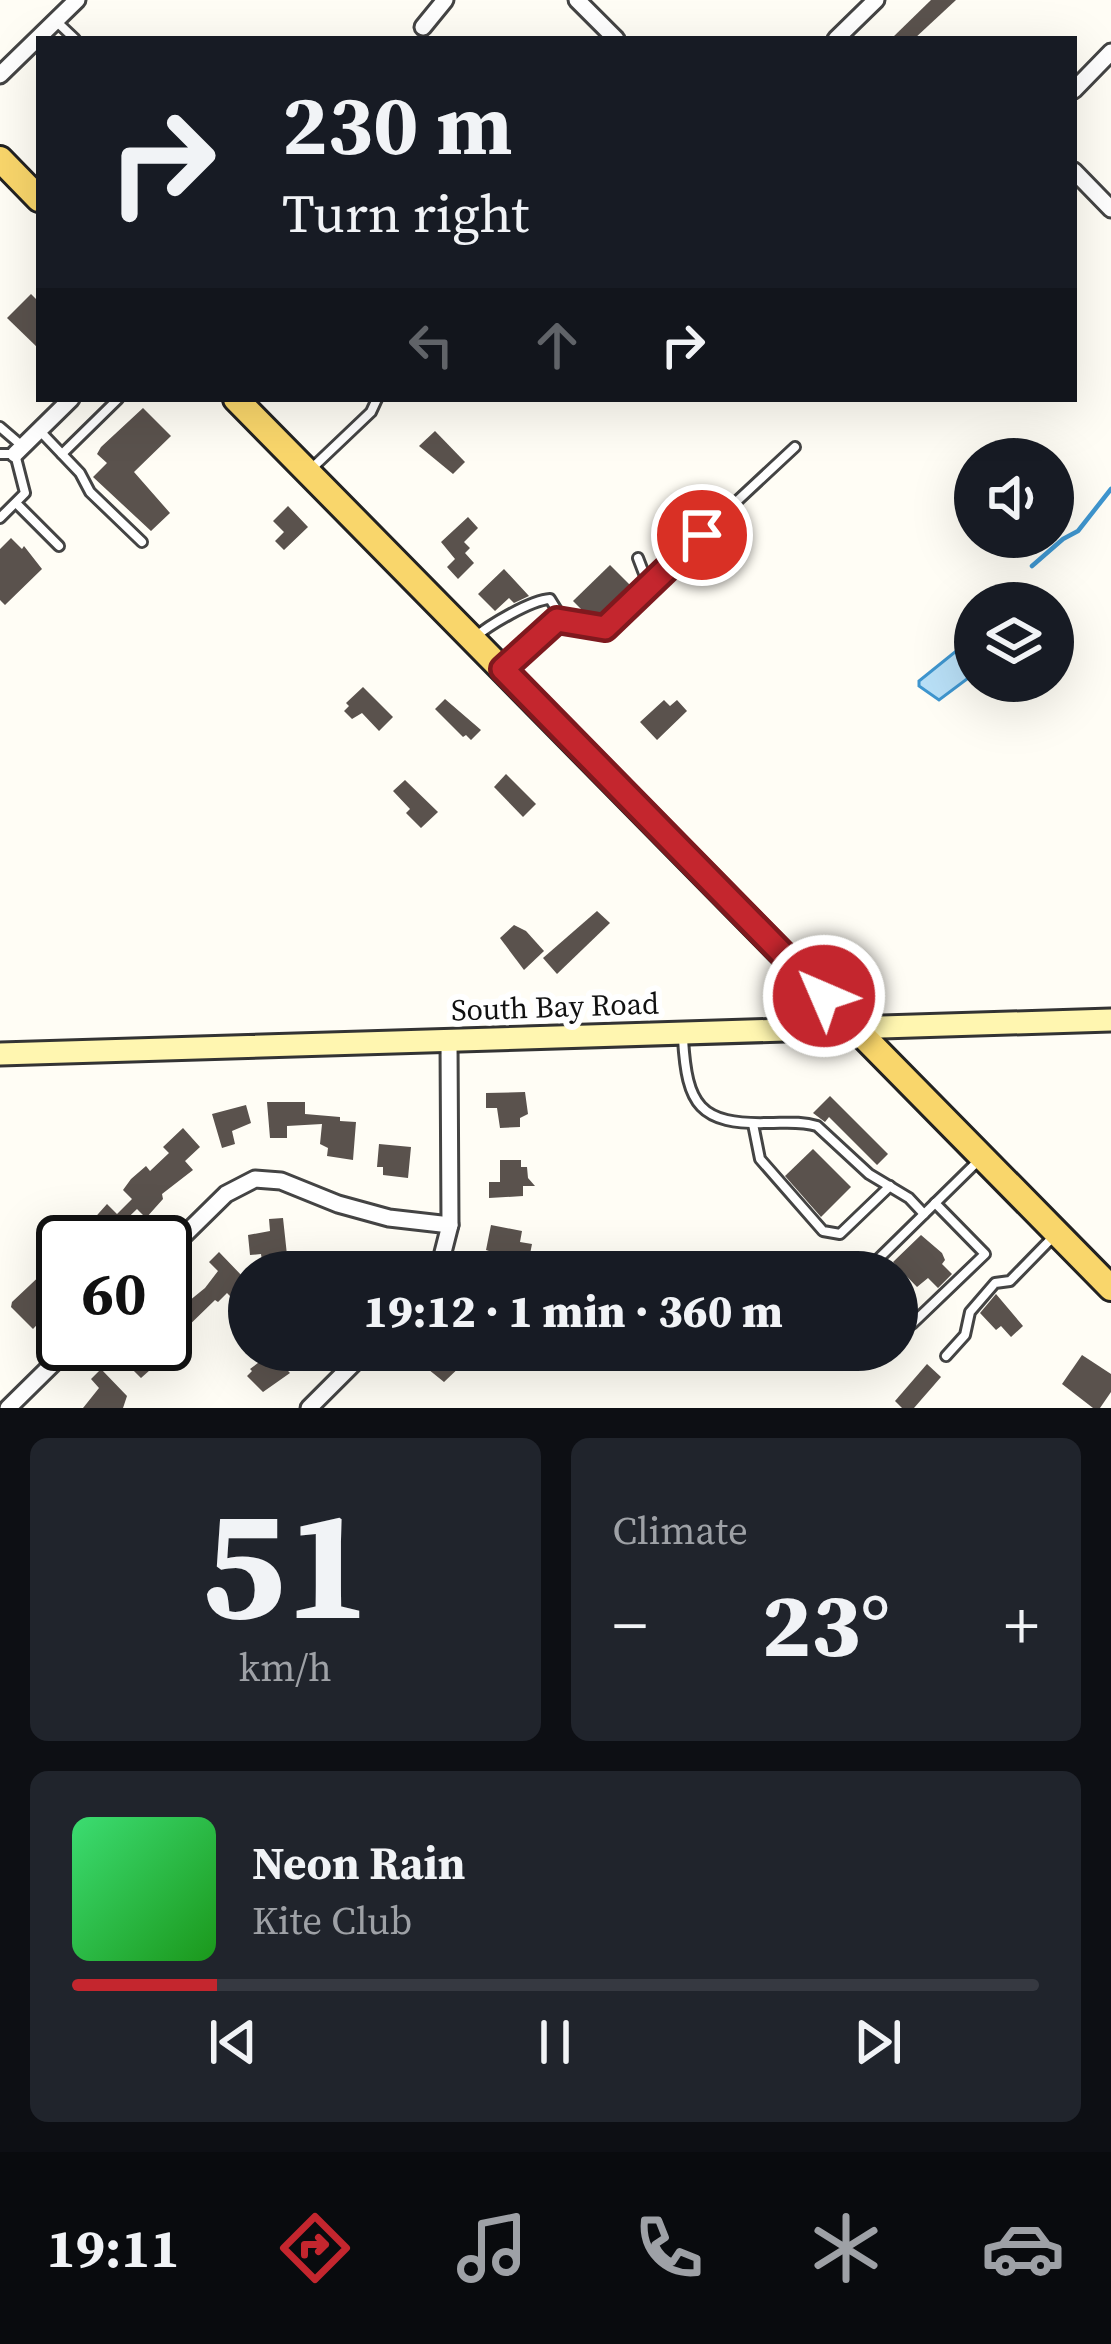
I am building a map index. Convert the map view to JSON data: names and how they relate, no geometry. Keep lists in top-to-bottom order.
{
  "streets": {
    "street": ["South Bay Road"]
  },
  "page": {
    "turn": ["230 m", "Turn right"],
    "limit": "60",
    "trip": "19:12 · 1 min · 360 m",
    "tile": [
      ["51", "km/h"],
      "Climate"
    ],
    "heat": ["−", "23°", "+"],
    "song": ["Neon Rain", "Kite Club"],
    "tabs": "19:11"
  }
}
